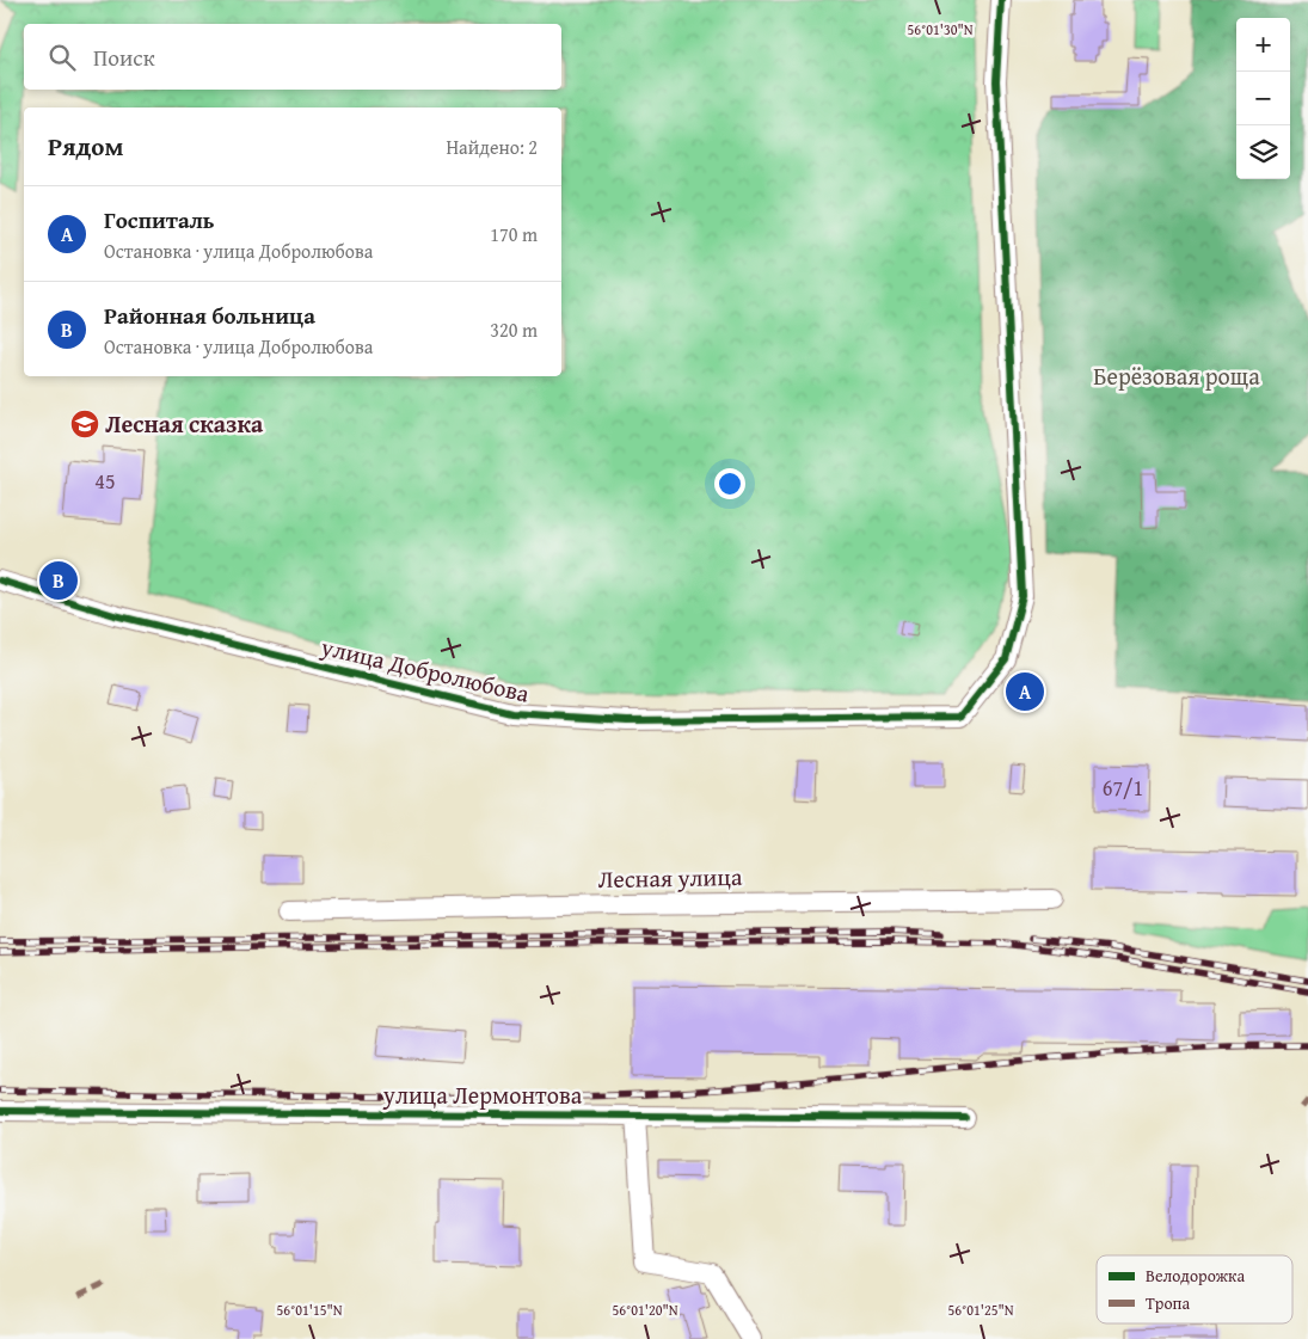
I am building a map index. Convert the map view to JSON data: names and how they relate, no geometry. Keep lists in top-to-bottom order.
{
  "streets": {
    "street": ["улица Добролюбова", "Лесная улица", "улица Лермонтова"]
  },
  "parks": ["Берёзовая роща"],
  "places": {
    "school or university": ["Лесная сказка"]
  },
  "house_numbers": ["45", "67/1"],
  "legend": ["Велодорожка", "Тропа"],
  "page": {
    "map_buttons": ["+", "−"],
    "search": "Поиск",
    "heading": ["Рядом", "Найдено: 2"],
    "list": [
      {
        "mark": "A",
        "name": "Госпиталь",
        "note": "Остановка · улица Добролюбова",
        "value": "170 m"
      },
      {
        "mark": "B",
        "name": "Районная больница",
        "note": "Остановка · улица Добролюбова",
        "value": "320 m"
      }
    ],
    "pins": ["B", "A"]
  },
  "coordinates": [
    "56°01'30\"N",
    "56°01'15\"N",
    "56°01'20\"N",
    "56°01'25\"N"
  ]
}
